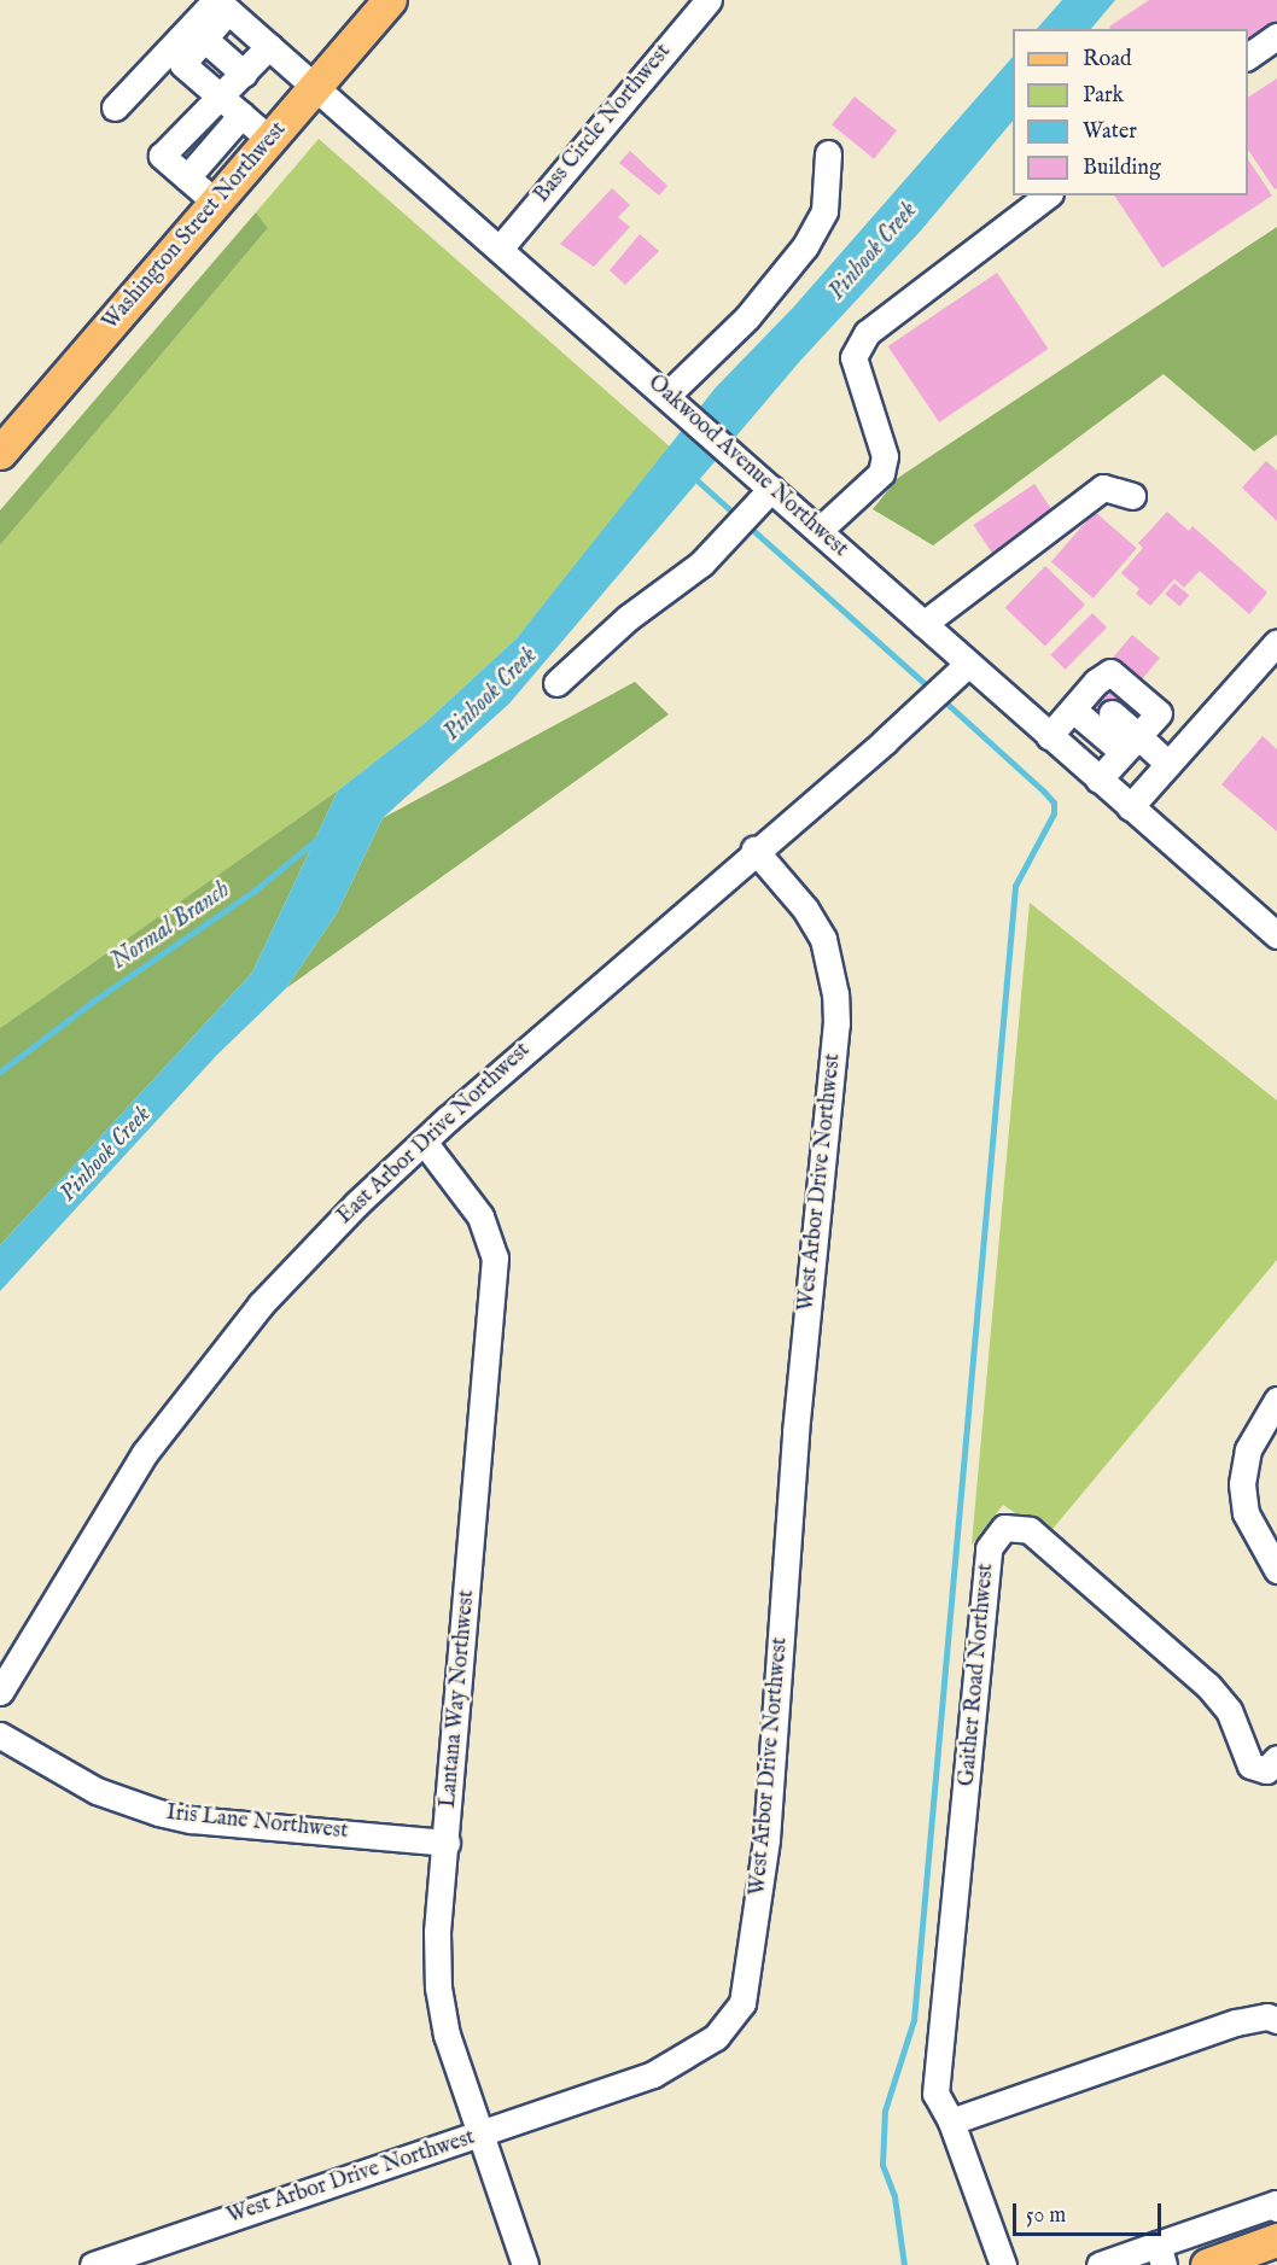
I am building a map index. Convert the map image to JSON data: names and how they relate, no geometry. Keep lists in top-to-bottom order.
{
  "streets": {
    "main road": ["Washington Street Northwest"],
    "street": [
      "Bass Circle Northwest",
      "Oakwood Avenue Northwest",
      "East Arbor Drive Northwest",
      "West Arbor Drive Northwest",
      "Gaither Road Northwest",
      "Lantana Way Northwest",
      "Iris Lane Northwest"
    ]
  },
  "crossings": [
    ["Bass Circle Northwest", "Oakwood Avenue Northwest"],
    ["Washington Street Northwest", "Oakwood Avenue Northwest"],
    ["Oakwood Avenue Northwest", "East Arbor Drive Northwest"],
    ["East Arbor Drive Northwest", "West Arbor Drive Northwest"],
    ["East Arbor Drive Northwest", "Lantana Way Northwest"],
    ["West Arbor Drive Northwest", "Lantana Way Northwest"],
    ["Lantana Way Northwest", "Iris Lane Northwest"]
  ],
  "water": ["Pinhook Creek", "Normal Branch"],
  "legend": [
    "Road",
    "Park",
    "Water",
    "Building"
  ],
  "scale_bar": "50 m"
}
